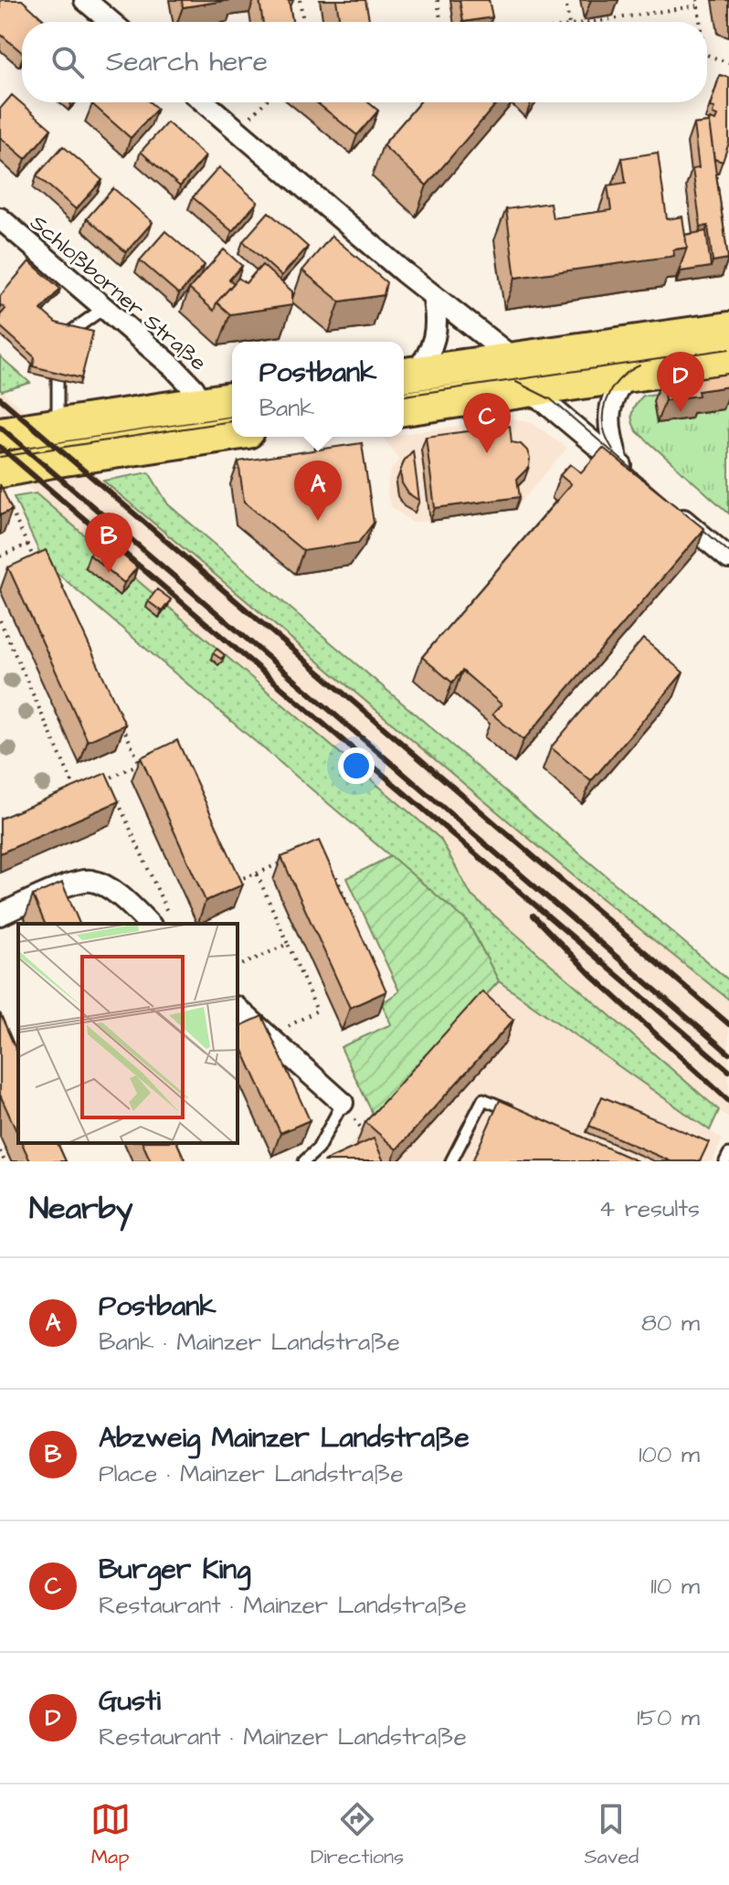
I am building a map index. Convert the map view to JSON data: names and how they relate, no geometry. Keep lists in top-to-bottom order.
{
  "streets": {
    "street": ["Schloßborner Straße"]
  },
  "page": {
    "search": "Search here",
    "popup": ["Postbank", "Bank"],
    "pins": [
      "D",
      "C",
      "A",
      "B"
    ],
    "heading": ["Nearby", "4 results"],
    "list": [
      {
        "mark": "A",
        "name": "Postbank",
        "note": "Bank · Mainzer Landstraße",
        "value": "80 m"
      },
      {
        "mark": "B",
        "name": "Abzweig Mainzer Landstraße",
        "note": "Place · Mainzer Landstraße",
        "value": "100 m"
      },
      {
        "mark": "C",
        "name": "Burger King",
        "note": "Restaurant · Mainzer Landstraße",
        "value": "110 m"
      },
      {
        "mark": "D",
        "name": "Gusti",
        "note": "Restaurant · Mainzer Landstraße",
        "value": "150 m"
      }
    ],
    "nav": ["Map", "Directions", "Saved"]
  }
}
